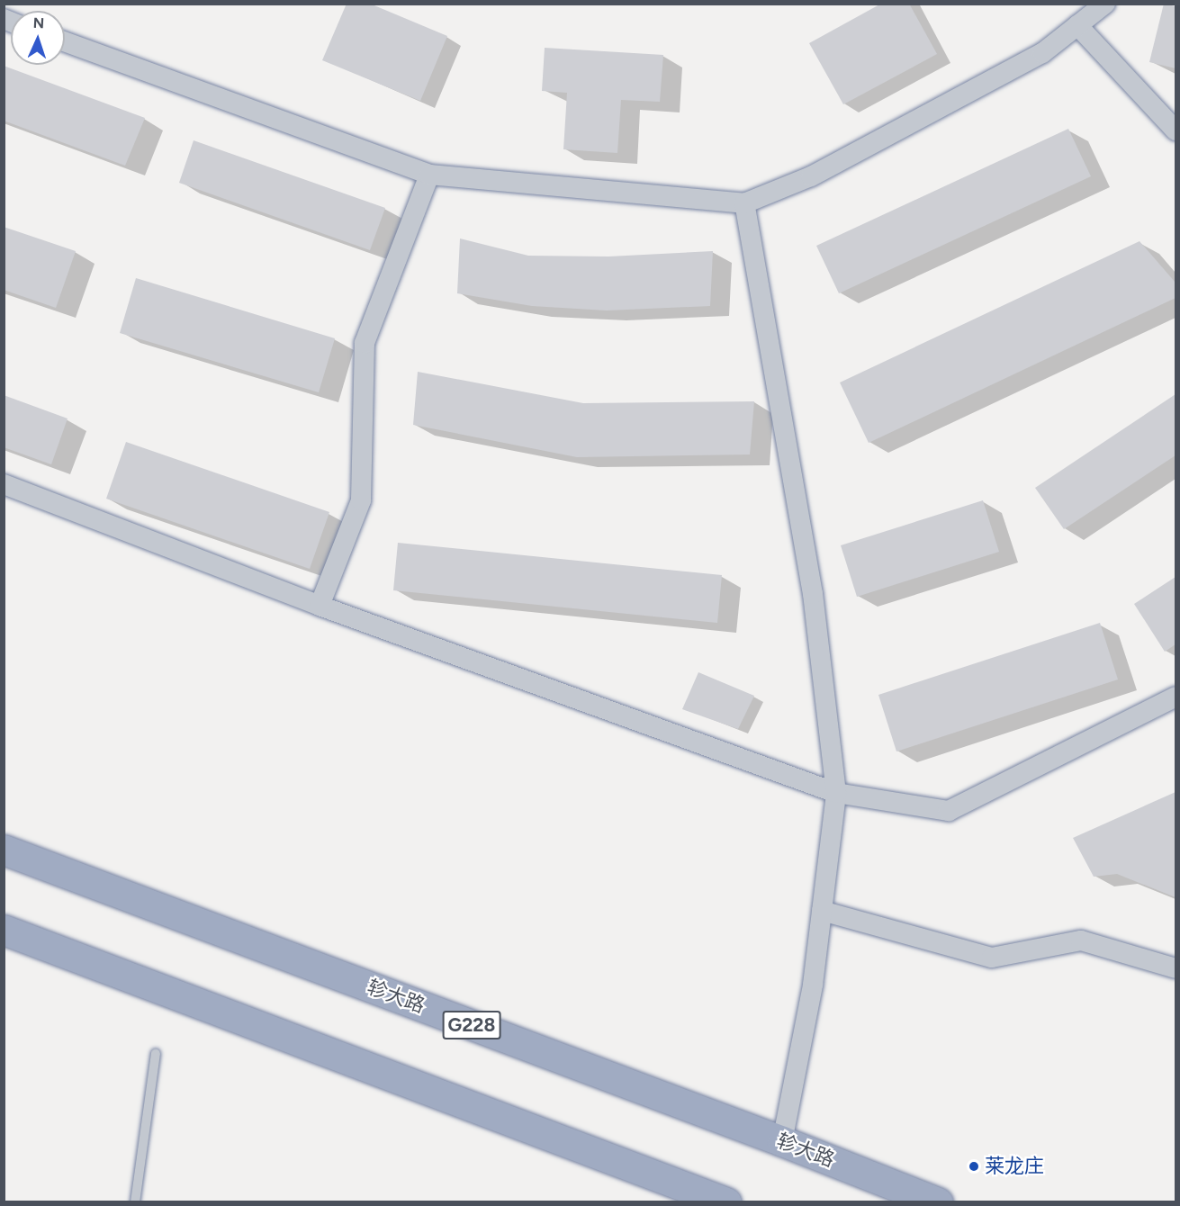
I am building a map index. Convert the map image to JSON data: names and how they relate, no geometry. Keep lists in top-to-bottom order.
{
  "streets": {
    "highway": ["轸大路", "G228"]
  },
  "places": ["莱龙庄"],
  "north": "top"
}
